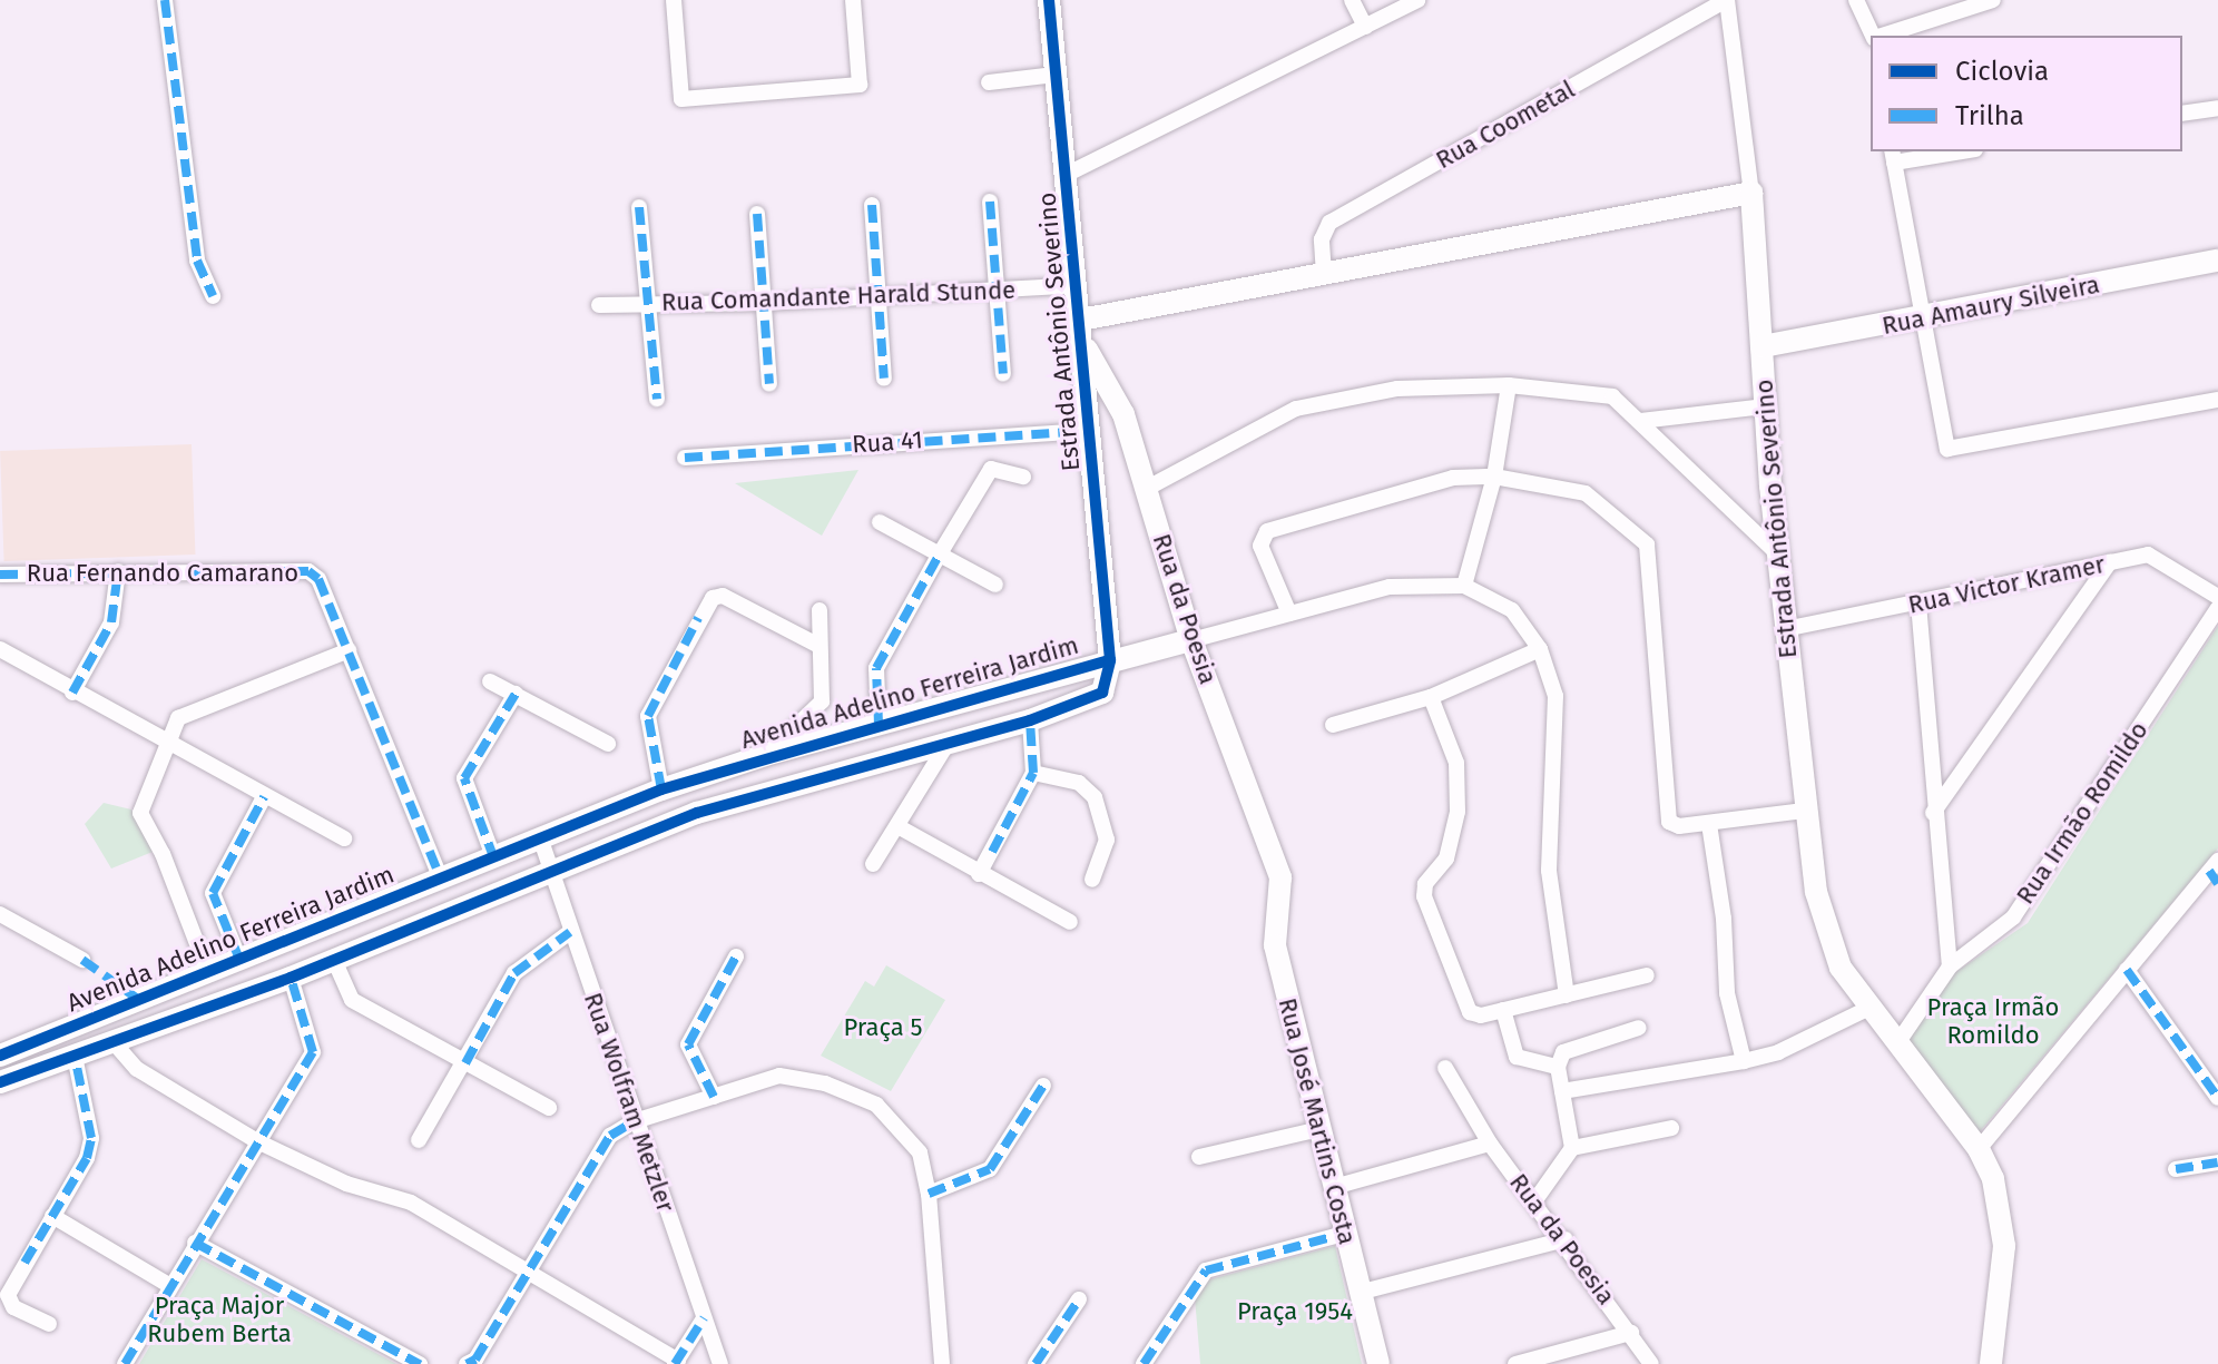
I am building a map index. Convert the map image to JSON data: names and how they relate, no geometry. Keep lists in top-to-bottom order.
{
  "streets": {
    "street": [
      "Rua Coometal",
      "Rua Comandante Harald Stunde",
      "Rua Amaury Silveira",
      "Estrada Antônio Severino",
      "Rua 41",
      "Rua Fernando Camarano",
      "Rua Victor Kramer",
      "Rua da Poesia",
      "Avenida Adelino Ferreira Jardim",
      "Rua Irmão Romildo",
      "Rua Wolfram Metzler",
      "Rua José Martins Costa"
    ]
  },
  "crossings": [
    ["Rua Coometal", "Estrada Antônio Severino"],
    ["Rua Comandante Harald Stunde", "Estrada Antônio Severino"],
    ["Rua Amaury Silveira", "Estrada Antônio Severino"],
    ["Estrada Antônio Severino", "Rua 41"],
    ["Estrada Antônio Severino", "Rua Victor Kramer"],
    ["Estrada Antônio Severino", "Rua da Poesia"],
    ["Estrada Antônio Severino", "Avenida Adelino Ferreira Jardim"],
    ["Estrada Antônio Severino", "Rua Irmão Romildo"],
    ["Rua Fernando Camarano", "Avenida Adelino Ferreira Jardim"],
    ["Rua da Poesia", "Avenida Adelino Ferreira Jardim"],
    ["Rua da Poesia", "Rua José Martins Costa"],
    ["Avenida Adelino Ferreira Jardim", "Rua Wolfram Metzler"]
  ],
  "parks": [
    "Praça Irmão Romildo",
    "Praça 5",
    "Praça Major Rubem Berta",
    "Praça 1954"
  ],
  "legend": ["Ciclovia", "Trilha"]
}
